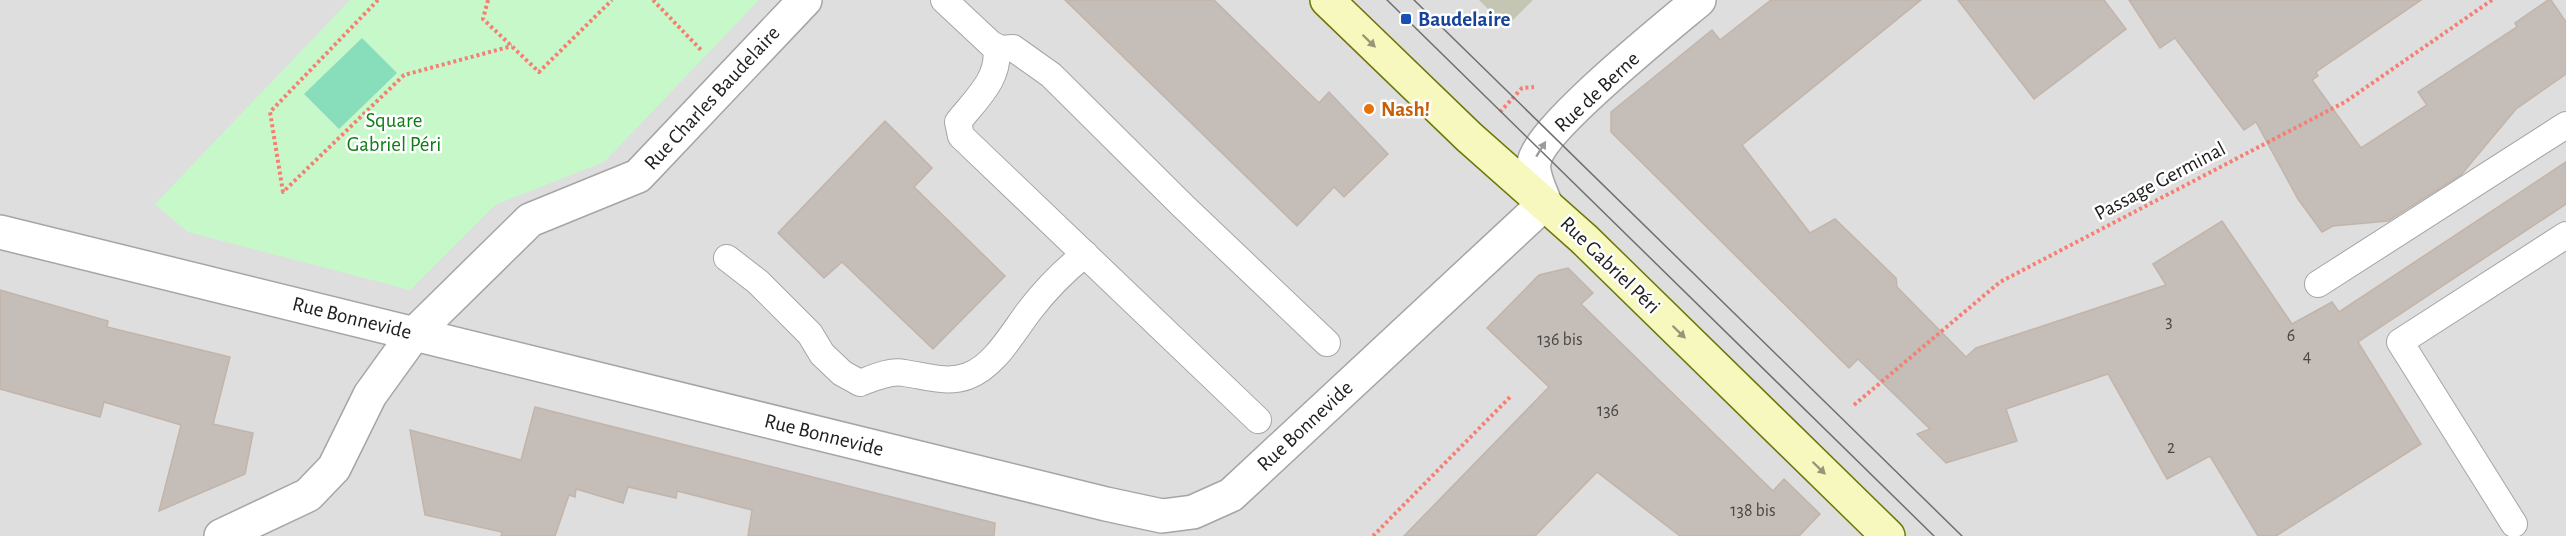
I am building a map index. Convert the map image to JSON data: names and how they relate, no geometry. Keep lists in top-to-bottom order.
{
  "streets": {
    "street": [
      "Rue de Berne",
      "Rue Charles Baudelaire",
      "Rue Gabriel Péri",
      "Rue Bonnevide"
    ],
    "path": ["Passage Germinal"]
  },
  "crossings": [
    ["Rue de Berne", "Rue Gabriel Péri"],
    ["Rue de Berne", "Rue Bonnevide"],
    ["Rue Charles Baudelaire", "Rue Bonnevide"],
    ["Rue Gabriel Péri", "Rue Bonnevide"]
  ],
  "one_way": ["Rue de Berne", "Rue Gabriel Péri"],
  "parks": ["Square Gabriel Péri"],
  "places": {
    "transit": ["Baudelaire"],
    "other": ["Nash!"]
  },
  "house_numbers": [
    "3",
    "6",
    "136 bis",
    "4",
    "136",
    "2",
    "138 bis"
  ]
}
